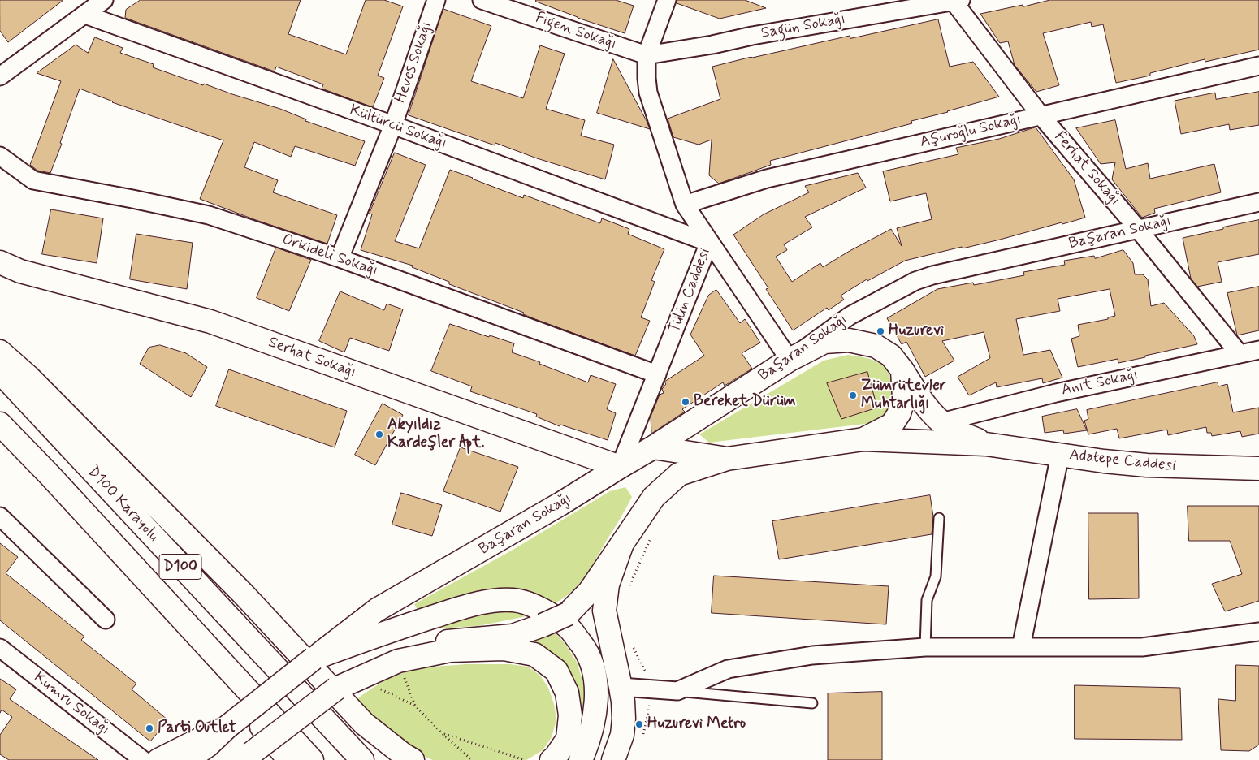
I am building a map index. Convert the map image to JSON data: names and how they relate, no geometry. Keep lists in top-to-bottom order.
{
  "streets": {
    "main road": [
      "Başaran Sokağı",
      "Serhat Sokağı",
      "Adatepe Caddesi",
      "D100 Karayolu",
      "D100"
    ],
    "street": [
      "Sagün Sokağı",
      "Figen Sokağı",
      "Heves Sokağı",
      "Kültürcü Sokağı",
      "Aşuroğlu Sokağı",
      "Ferhat Sokağı",
      "Orkideli Sokağı",
      "Tülin Caddesi",
      "Anıt Sokağı",
      "Kumru Sokağı"
    ]
  },
  "crossings": [
    ["Sagün Sokağı", "Figen Sokağı"],
    ["Sagün Sokağı", "Ferhat Sokağı"],
    ["Sagün Sokağı", "Tülin Caddesi"],
    ["Figen Sokağı", "Tülin Caddesi"],
    ["Heves Sokağı", "Kültürcü Sokağı"],
    ["Heves Sokağı", "Orkideli Sokağı"],
    ["Kültürcü Sokağı", "Tülin Caddesi"],
    ["Aşuroğlu Sokağı", "Ferhat Sokağı"],
    ["Aşuroğlu Sokağı", "Tülin Caddesi"],
    ["Ferhat Sokağı", "Başaran Sokağı"],
    ["Ferhat Sokağı", "Anıt Sokağı"],
    ["Başaran Sokağı", "Tülin Caddesi"],
    ["Başaran Sokağı", "Serhat Sokağı"],
    ["Başaran Sokağı", "Adatepe Caddesi"],
    ["Orkideli Sokağı", "Tülin Caddesi"],
    ["Tülin Caddesi", "Serhat Sokağı"],
    ["Anıt Sokağı", "Adatepe Caddesi"]
  ],
  "places": [
    "Huzurevi",
    "Zümrütevler Muhtarlığı",
    "Bereket Dürüm",
    "Akyıldız Kardeşler Apt.",
    "Huzurevi Metro",
    "Parti Outlet"
  ]
}
